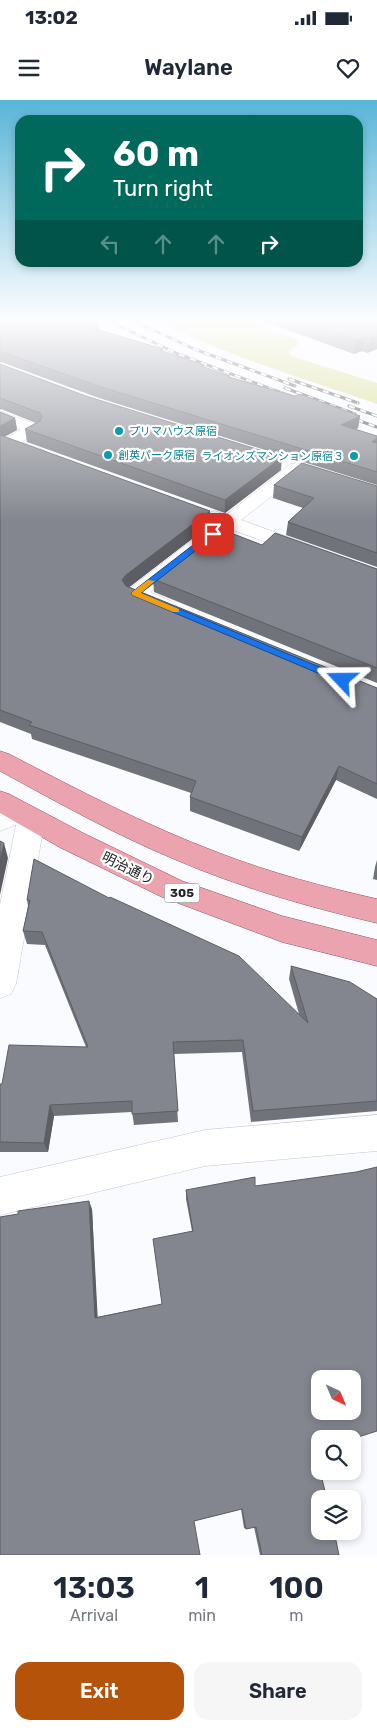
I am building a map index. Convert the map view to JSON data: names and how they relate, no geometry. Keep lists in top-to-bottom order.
{
  "streets": {
    "main road": ["明治通り", "305"]
  },
  "places": ["プリマハウス原宿", "創英パーク原宿", "ライオンズマンション原宿３"],
  "north": "bottom right",
  "page": {
    "status": "13:02",
    "header": "Waylane",
    "turn": ["60 m", "Turn right"],
    "eta": [
      "13:03",
      "Arrival",
      "1",
      "min",
      "100",
      "m"
    ],
    "buttons": ["Exit", "Share"]
  }
}
